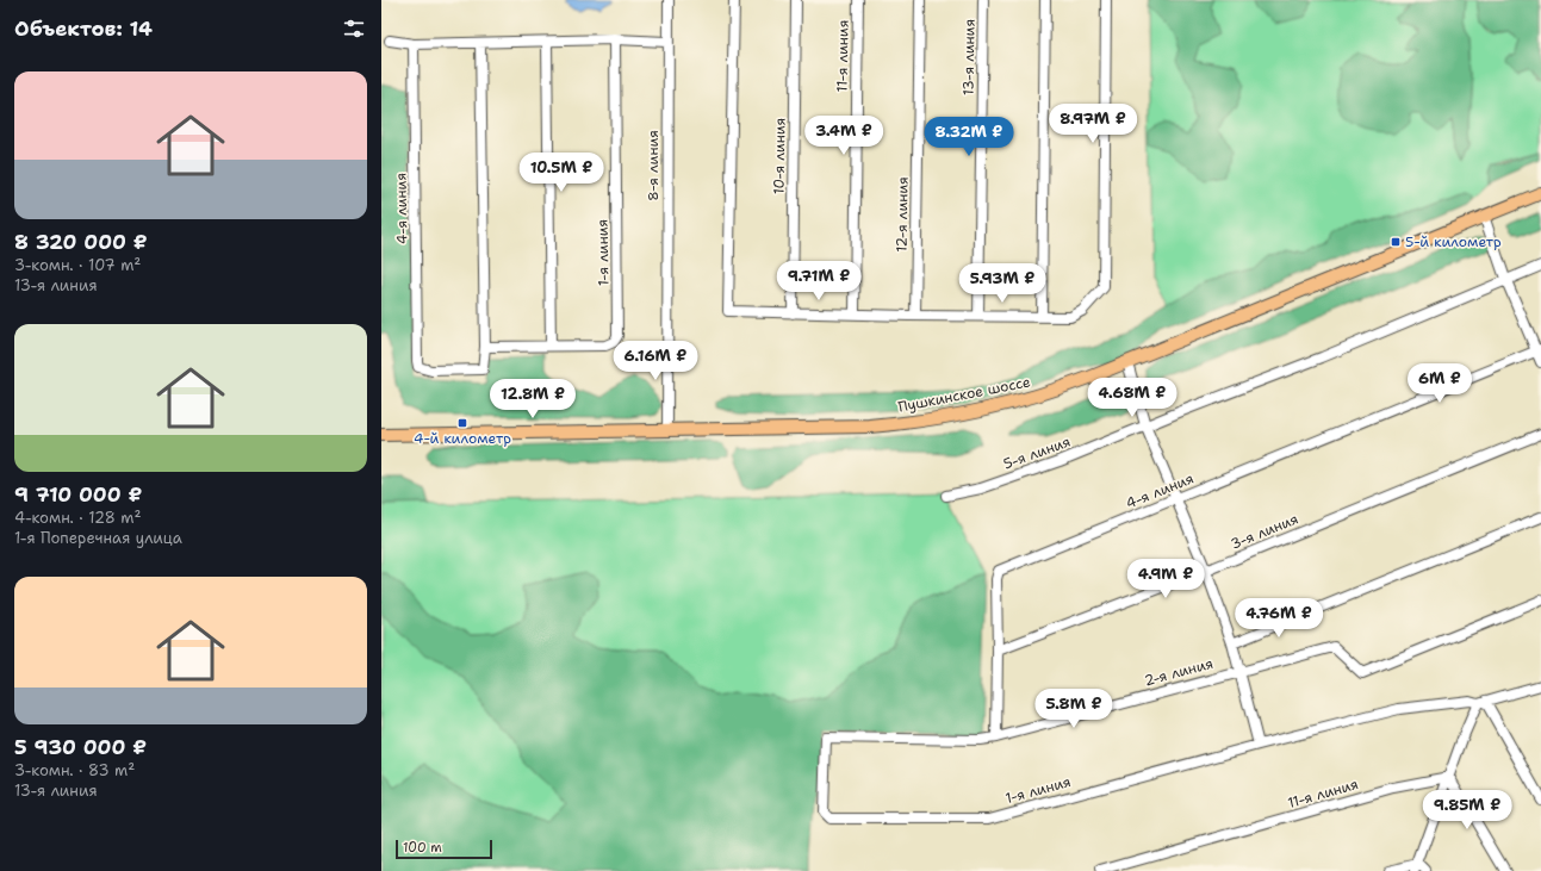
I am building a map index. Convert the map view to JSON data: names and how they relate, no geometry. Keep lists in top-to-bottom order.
{
  "streets": {
    "main road": ["Пушкинское шоссе"],
    "street": [
      "11-я линия",
      "13-я линия",
      "10-я линия",
      "8-я линия",
      "4-я линия",
      "12-я линия",
      "1-я линия",
      "5-я линия",
      "3-я линия",
      "2-я линия"
    ]
  },
  "crossings": [
    ["8-я линия", "Пушкинское шоссе"],
    ["4-я линия", "3-я линия"],
    ["1-я линия", "2-я линия"]
  ],
  "places": {
    "transit": ["5-й километр", "4-й километр"]
  },
  "scale_bar": "100 m",
  "page": {
    "heading": "Объектов: 14",
    "list": [
      {
        "name": "8 320 000 ₽",
        "note": "3-комн. · 107 m² · 13-я линия"
      },
      {
        "name": "9 710 000 ₽",
        "note": "4-комн. · 128 m² · 1-я Поперечная улица"
      },
      {
        "name": "5 930 000 ₽",
        "note": "3-комн. · 83 m² · 13-я линия"
      }
    ],
    "price": [
      "8.97M ₽",
      "3.4M ₽",
      "8.32M ₽",
      "10.5M ₽",
      "9.71M ₽",
      "5.93M ₽",
      "6.16M ₽",
      "6M ₽",
      "4.68M ₽",
      "12.8M ₽",
      "4.9M ₽",
      "4.76M ₽",
      "5.8M ₽",
      "9.85M ₽"
    ],
    "scale": "100 m"
  }
}
